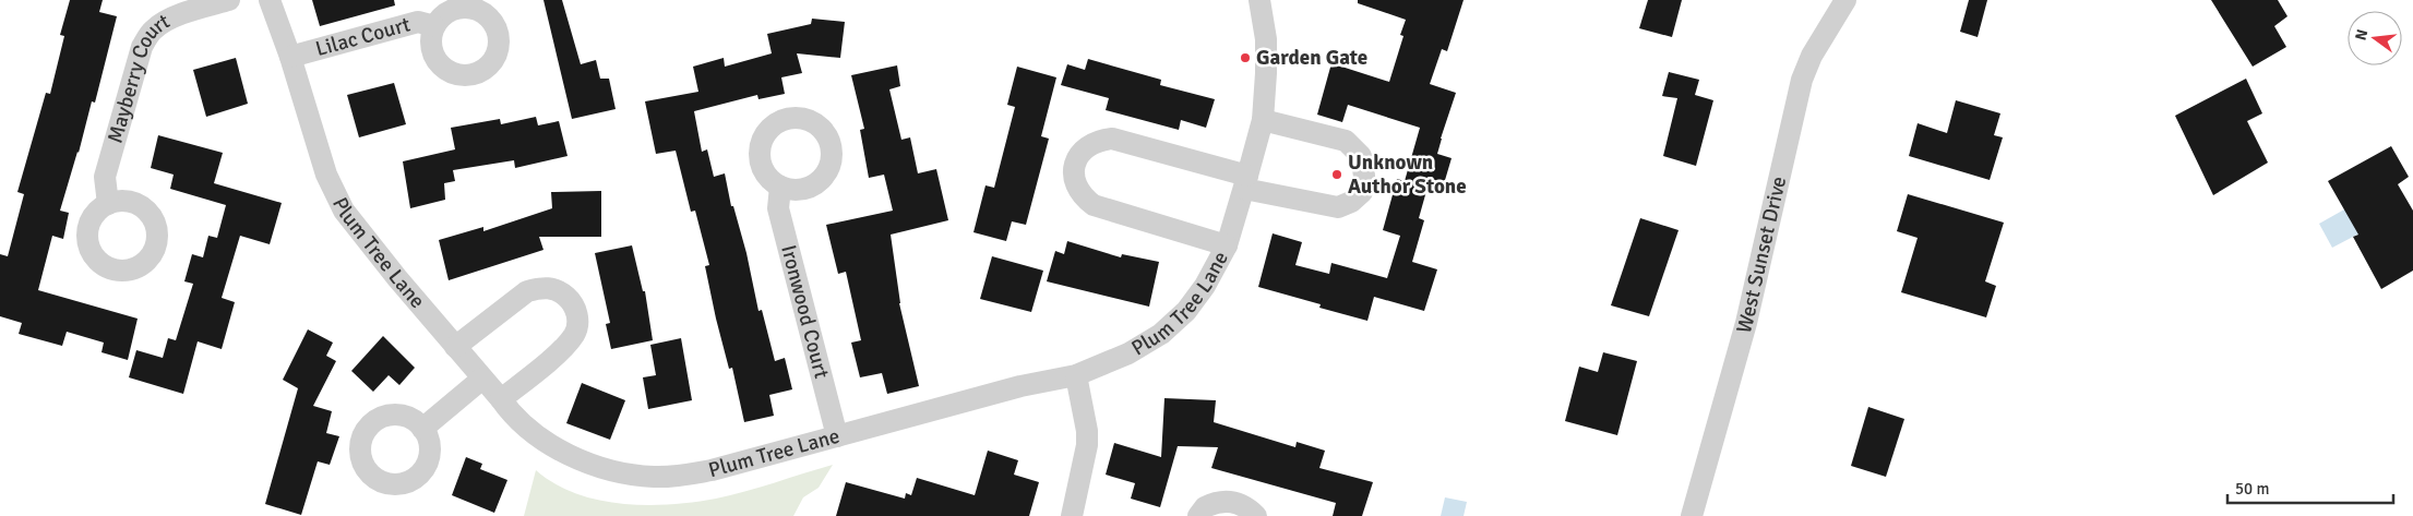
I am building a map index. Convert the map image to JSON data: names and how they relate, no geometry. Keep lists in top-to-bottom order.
{
  "streets": {
    "street": [
      "Lilac Court",
      "Mayberry Court",
      "Plum Tree Lane",
      "West Sunset Drive",
      "Ironwood Court"
    ]
  },
  "crossings": [
    ["Lilac Court", "Plum Tree Lane"],
    ["Plum Tree Lane", "Ironwood Court"]
  ],
  "places": ["Garden Gate", "Unknown Author Stone"],
  "scale_bar": "50 m",
  "north": "left"
}
